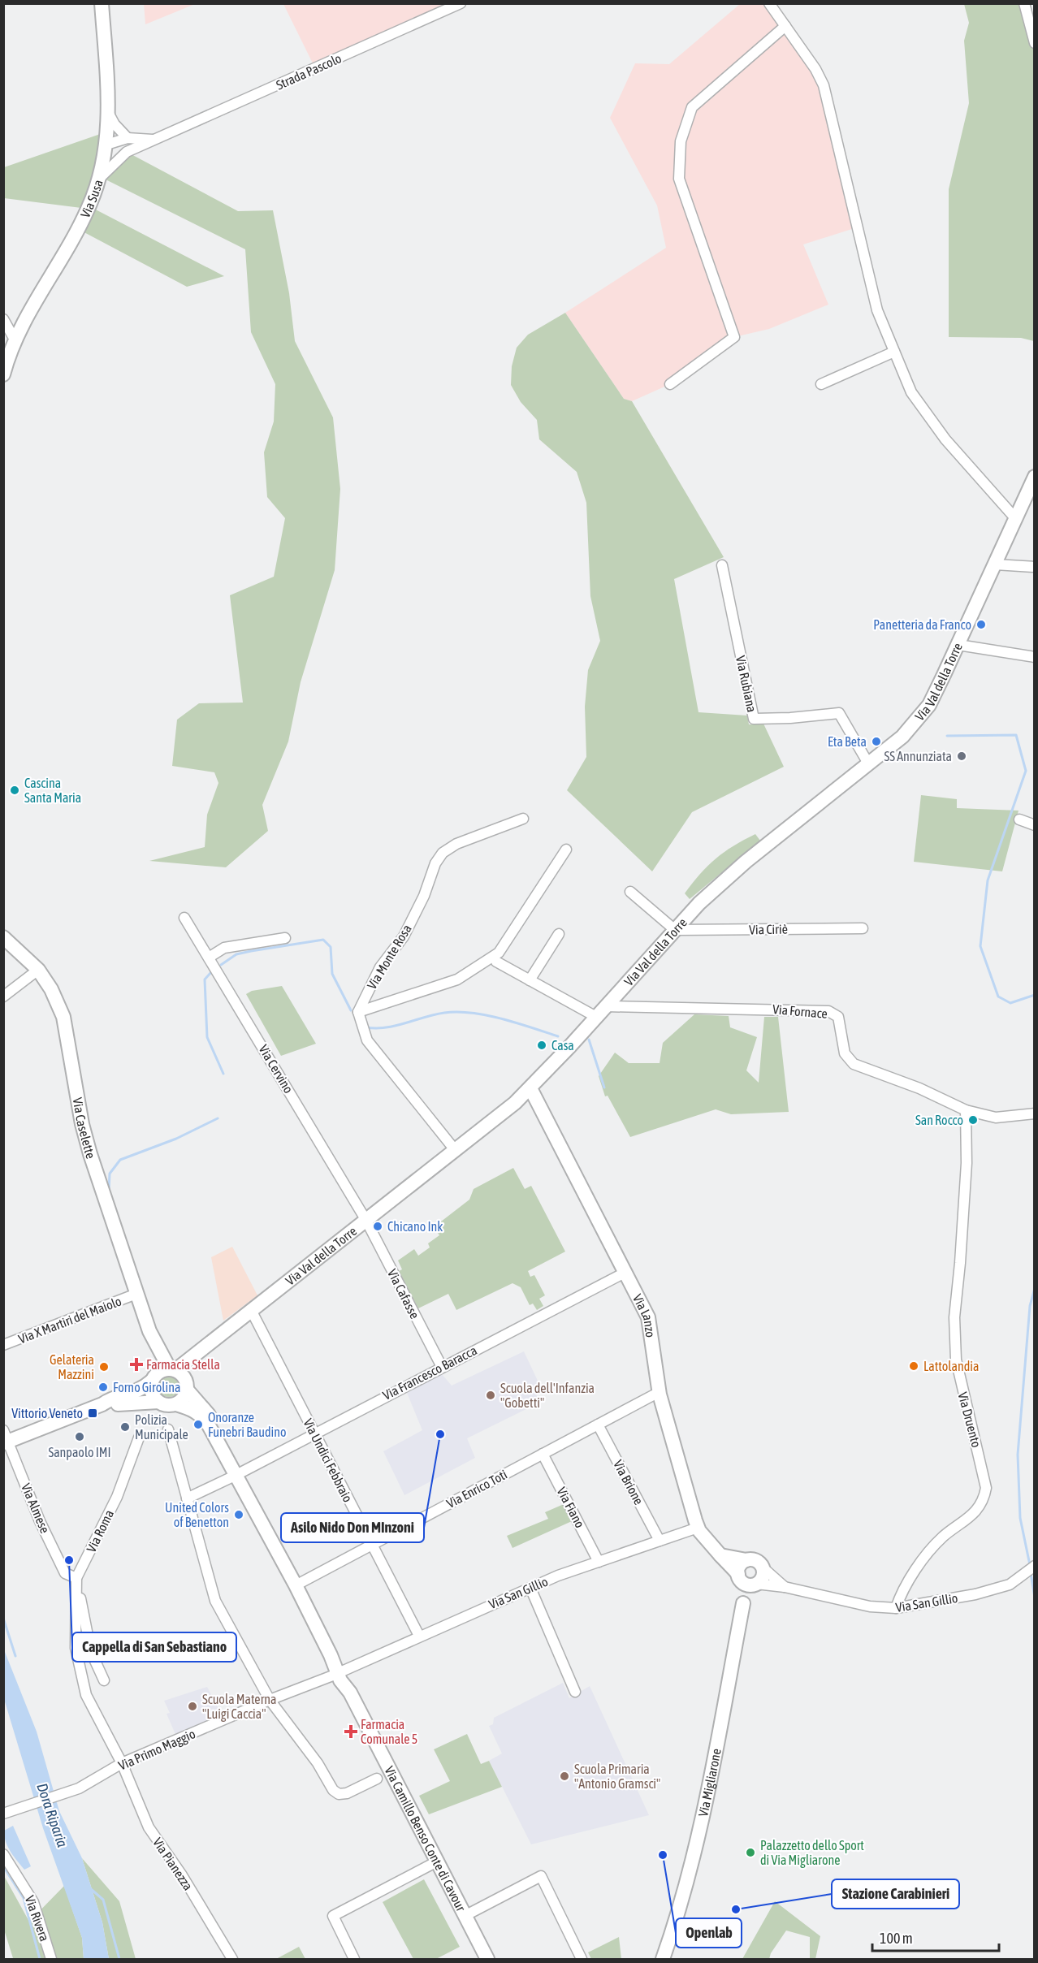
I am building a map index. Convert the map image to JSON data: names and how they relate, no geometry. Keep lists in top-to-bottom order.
{
  "streets": {
    "street": [
      "Strada Pascolo",
      "Via Susa",
      "Via Val della Torre",
      "Via Rubiana",
      "Via Ciriè",
      "Via Monte Rosa",
      "Via Fornace",
      "Via Cervino",
      "Via Caselette",
      "Via Cafasse",
      "Via Lanzo",
      "Via X Martiri del Maiolo",
      "Via Francesco Baracca",
      "Via Druento",
      "Via Undici Febbraio",
      "Via Brione",
      "Via Enrico Toti",
      "Via Fiano",
      "Via Almese",
      "Via Roma",
      "Via San Gillio",
      "Via Primo Maggio",
      "Via Migliarone",
      "Via Camillo Benso Conte di Cavour",
      "Via Pianezza",
      "Via Rivera"
    ]
  },
  "crossings": [
    ["Strada Pascolo", "Via Susa"],
    ["Via Val della Torre", "Via Rubiana"],
    ["Via Val della Torre", "Via Ciriè"],
    ["Via Val della Torre", "Via Fornace"],
    ["Via Val della Torre", "Via Cervino"],
    ["Via Val della Torre", "Via Caselette"],
    ["Via Val della Torre", "Via Cafasse"],
    ["Via Val della Torre", "Via Lanzo"],
    ["Via Val della Torre", "Via Undici Febbraio"],
    ["Via Val della Torre", "Via Camillo Benso Conte di Cavour"],
    ["Via Fornace", "Via Druento"],
    ["Via Cervino", "Via Cafasse"],
    ["Via Caselette", "Via X Martiri del Maiolo"],
    ["Via Caselette", "Via Camillo Benso Conte di Cavour"],
    ["Via Cafasse", "Via Francesco Baracca"],
    ["Via Lanzo", "Via Francesco Baracca"],
    ["Via Lanzo", "Via Enrico Toti"],
    ["Via Lanzo", "Via San Gillio"],
    ["Via Lanzo", "Via Migliarone"],
    ["Via Francesco Baracca", "Via Undici Febbraio"],
    ["Via Francesco Baracca", "Via Camillo Benso Conte di Cavour"],
    ["Via Druento", "Via San Gillio"],
    ["Via Undici Febbraio", "Via Enrico Toti"],
    ["Via Undici Febbraio", "Via San Gillio"],
    ["Via Brione", "Via Enrico Toti"],
    ["Via Brione", "Via San Gillio"],
    ["Via Enrico Toti", "Via Fiano"],
    ["Via Enrico Toti", "Via Camillo Benso Conte di Cavour"],
    ["Via Fiano", "Via San Gillio"],
    ["Via Almese", "Via Roma"],
    ["Via Roma", "Via Primo Maggio"],
    ["Via Roma", "Via Pianezza"],
    ["Via San Gillio", "Via Primo Maggio"],
    ["Via San Gillio", "Via Migliarone"],
    ["Via San Gillio", "Via Camillo Benso Conte di Cavour"],
    ["Via Primo Maggio", "Via Camillo Benso Conte di Cavour"],
    ["Via Primo Maggio", "Via Pianezza"]
  ],
  "water": ["Dora Riparia"],
  "places": {
    "other": [
      "Panetteria da Franco",
      "Eta Beta",
      "SS Annunziata",
      "Cascina Santa Maria",
      "Casa",
      "San Rocco",
      "Chicano Ink",
      "Lattolandia",
      "Gelateria Mazzini",
      "Forno Girolina",
      "Scuola dell'Infanzia \"Gobetti\"",
      "Onoranze Funebri Baudino",
      "Polizia Municipale",
      "Asilo Nido Don MInzoni",
      "Sanpaolo IMI",
      "United Colors of Benetton",
      "Cappella di San Sebastiano",
      "Scuola Materna \"Luigi Caccia\"",
      "Scuola Primaria \"Antonio Gramsci\"",
      "Palazzetto dello Sport di Via Migliarone",
      "Openlab",
      "Stazione Carabinieri"
    ],
    "health": ["Farmacia Stella", "Farmacia Comunale 5"],
    "transit": ["Vittorio Veneto"]
  },
  "scale_bar": "100 m"
}
